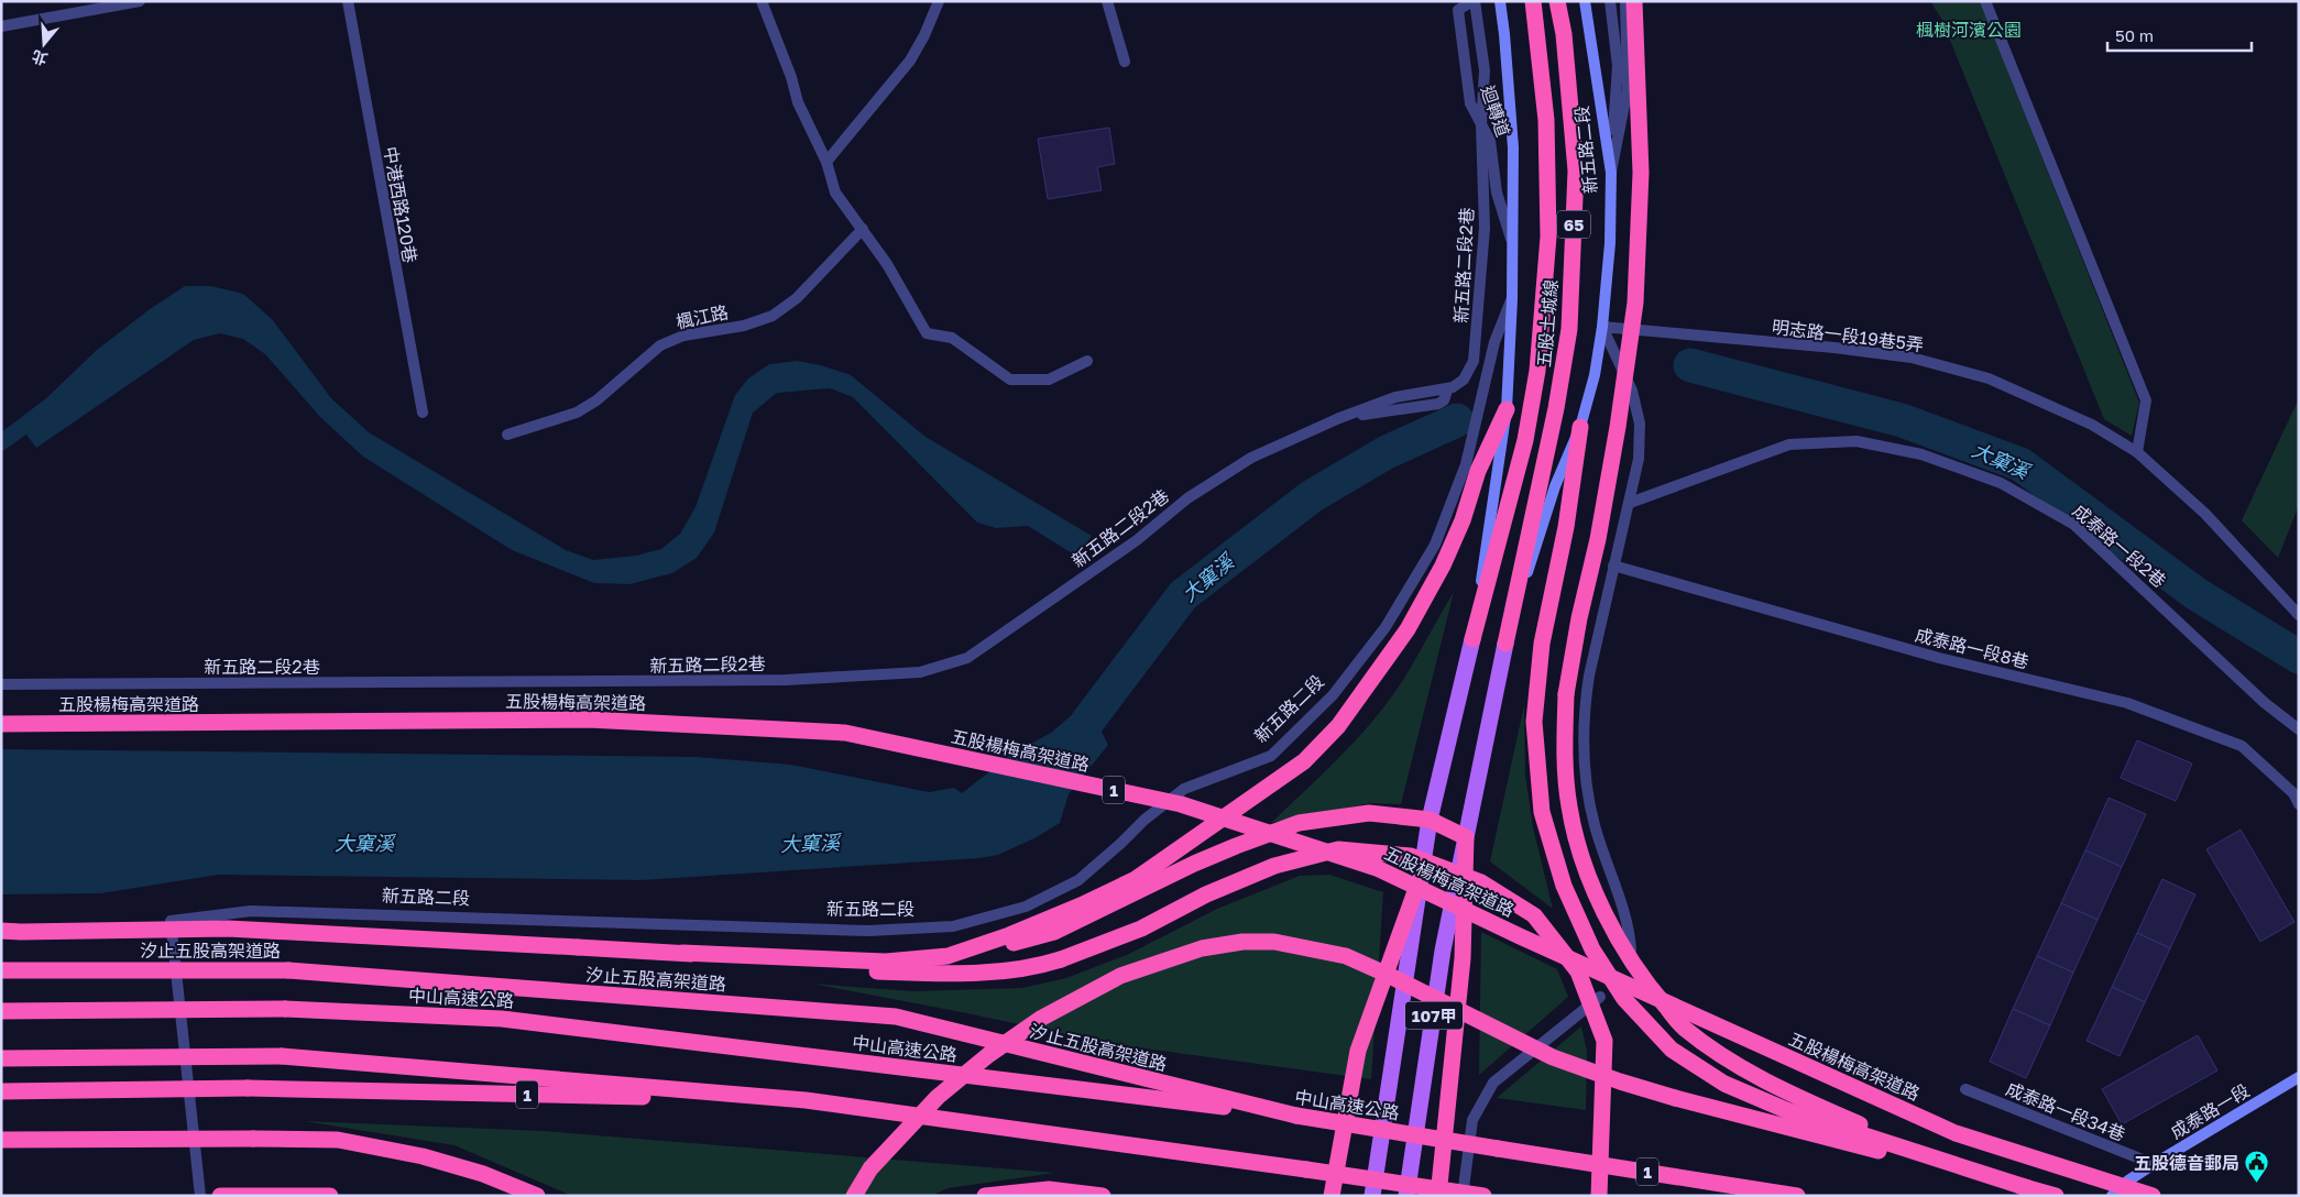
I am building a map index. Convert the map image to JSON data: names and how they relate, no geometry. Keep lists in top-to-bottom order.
{
  "streets": {
    "highway": [
      "65",
      "五股土城線",
      "五股楊梅高架道路",
      "1",
      "汐止五股高架道路",
      "中山高速公路"
    ],
    "main road": ["新五路二段", "107甲", "成泰路一段"],
    "street": [
      "迴轉道",
      "中港西路120巷",
      "新五路二段2巷",
      "楓江路",
      "明志路一段19巷5弄",
      "成泰路一段2巷",
      "成泰路一段8巷",
      "成泰路一段34巷"
    ]
  },
  "crossings": [
    ["迴轉道", "新五路二段"],
    ["迴轉道", "新五路二段2巷"],
    ["新五路二段", "五股土城線"],
    ["新五路二段", "明志路一段19巷5弄"],
    ["汐止五股高架道路", "中山高速公路"],
    ["成泰路一段34巷", "成泰路一段"]
  ],
  "water": ["大窠溪"],
  "parks": ["楓樹河濱公園"],
  "places": {
    "public building": ["五股德音郵局"]
  },
  "scale_bar": "50 m",
  "north": "bottom"
}
